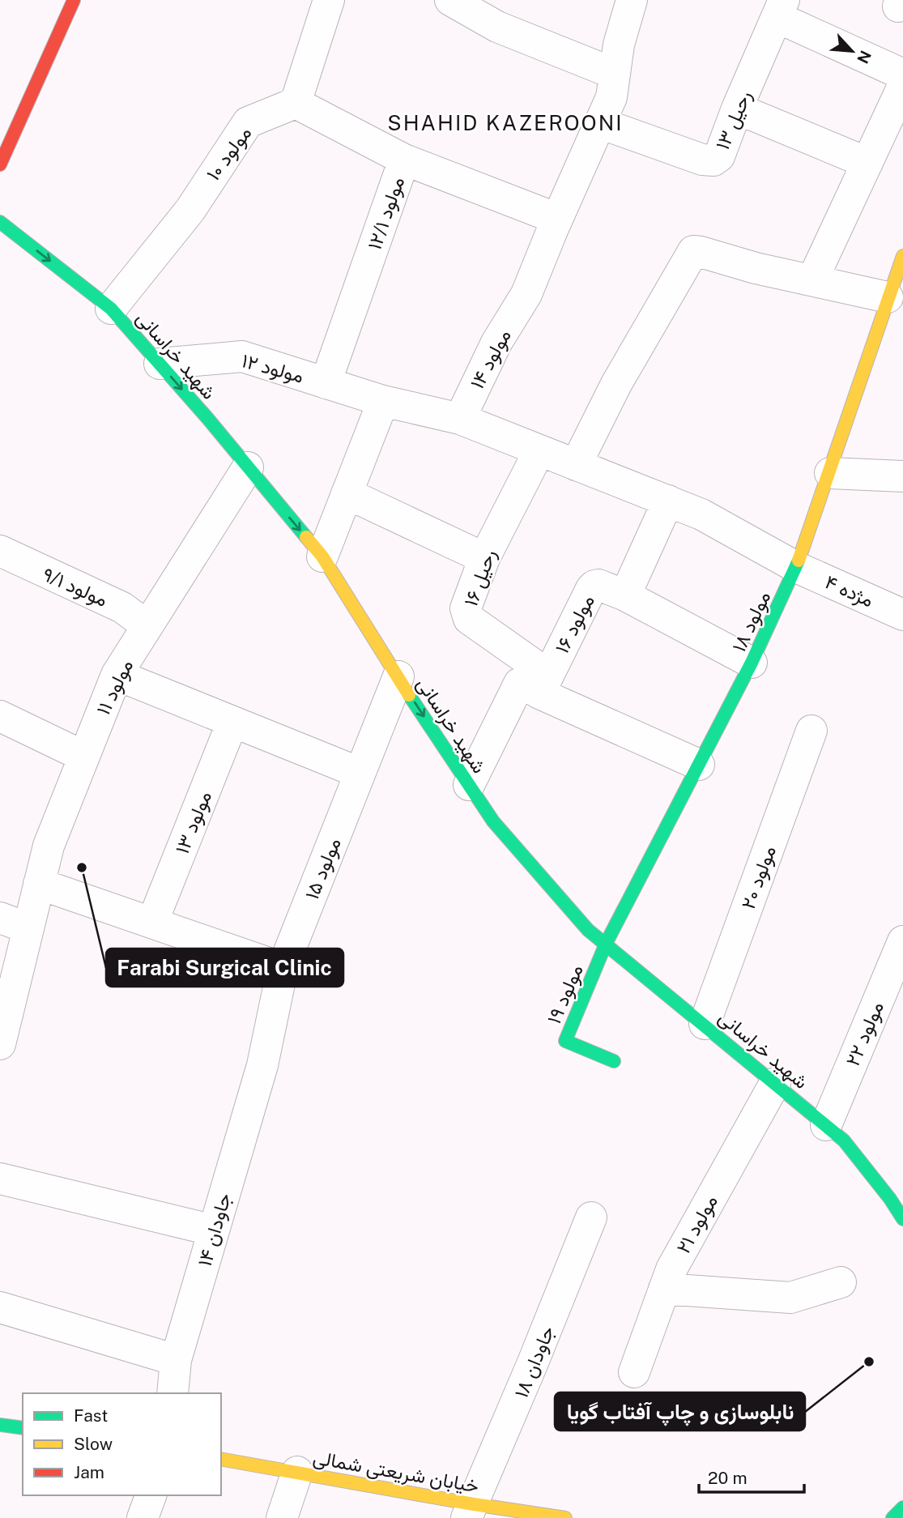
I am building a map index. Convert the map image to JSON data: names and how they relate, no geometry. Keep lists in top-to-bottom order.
{
  "streets": {
    "street": [
      "رحیل ۱۳",
      "مولود ۱۰",
      "مولود ۱۲/۱",
      "شهید خراسانی",
      "مولود ۱۴",
      "مولود ۱۲",
      "رحیل ۱۶",
      "مولود ۹/۱",
      "مژده ۴",
      "مولود ۱۸",
      "مولود ۱۶",
      "مولود ۱۱",
      "مولود ۱۳",
      "مولود ۱۵",
      "مولود ۲۰",
      "مولود ۱۹",
      "مولود ۲۲",
      "مولود ۲۱",
      "جاودان ۱۴",
      "جاودان ۱۸",
      "خیابان شریعتی شمالی"
    ]
  },
  "crossings": [
    ["رحیل ۱۳", "مولود ۱۴"],
    ["مولود ۱۰", "مولود ۱۲/۱"],
    ["مولود ۱۰", "شهید خراسانی"],
    ["مولود ۱۲/۱", "مولود ۱۲"],
    ["شهید خراسانی", "مولود ۱۲"],
    ["شهید خراسانی", "مولود ۱۸"],
    ["شهید خراسانی", "مولود ۱۱"],
    ["شهید خراسانی", "مولود ۱۵"],
    ["شهید خراسانی", "مولود ۲۰"],
    ["شهید خراسانی", "مولود ۱۹"],
    ["شهید خراسانی", "مولود ۲۲"],
    ["شهید خراسانی", "مولود ۲۱"],
    ["مولود ۱۴", "مژده ۴"],
    ["رحیل ۱۶", "مژده ۴"],
    ["رحیل ۱۶", "مولود ۱۶"],
    ["مولود ۹/۱", "مولود ۱۱"],
    ["مژده ۴", "مولود ۱۸"],
    ["مژده ۴", "مولود ۱۶"],
    ["مولود ۱۸", "مولود ۱۹"],
    ["مولود ۱۵", "جاودان ۱۴"],
    ["جاودان ۱۸", "خیابان شریعتی شمالی"]
  ],
  "one_way": ["شهید خراسانی"],
  "districts": ["SHAHID KAZEROONI"],
  "places": ["Farabi Surgical Clinic", "نابلوسازی و چاپ آفتاب گویا"],
  "legend": ["Fast", "Slow", "Jam"],
  "scale_bar": "20 m",
  "north": "bottom right"
}
